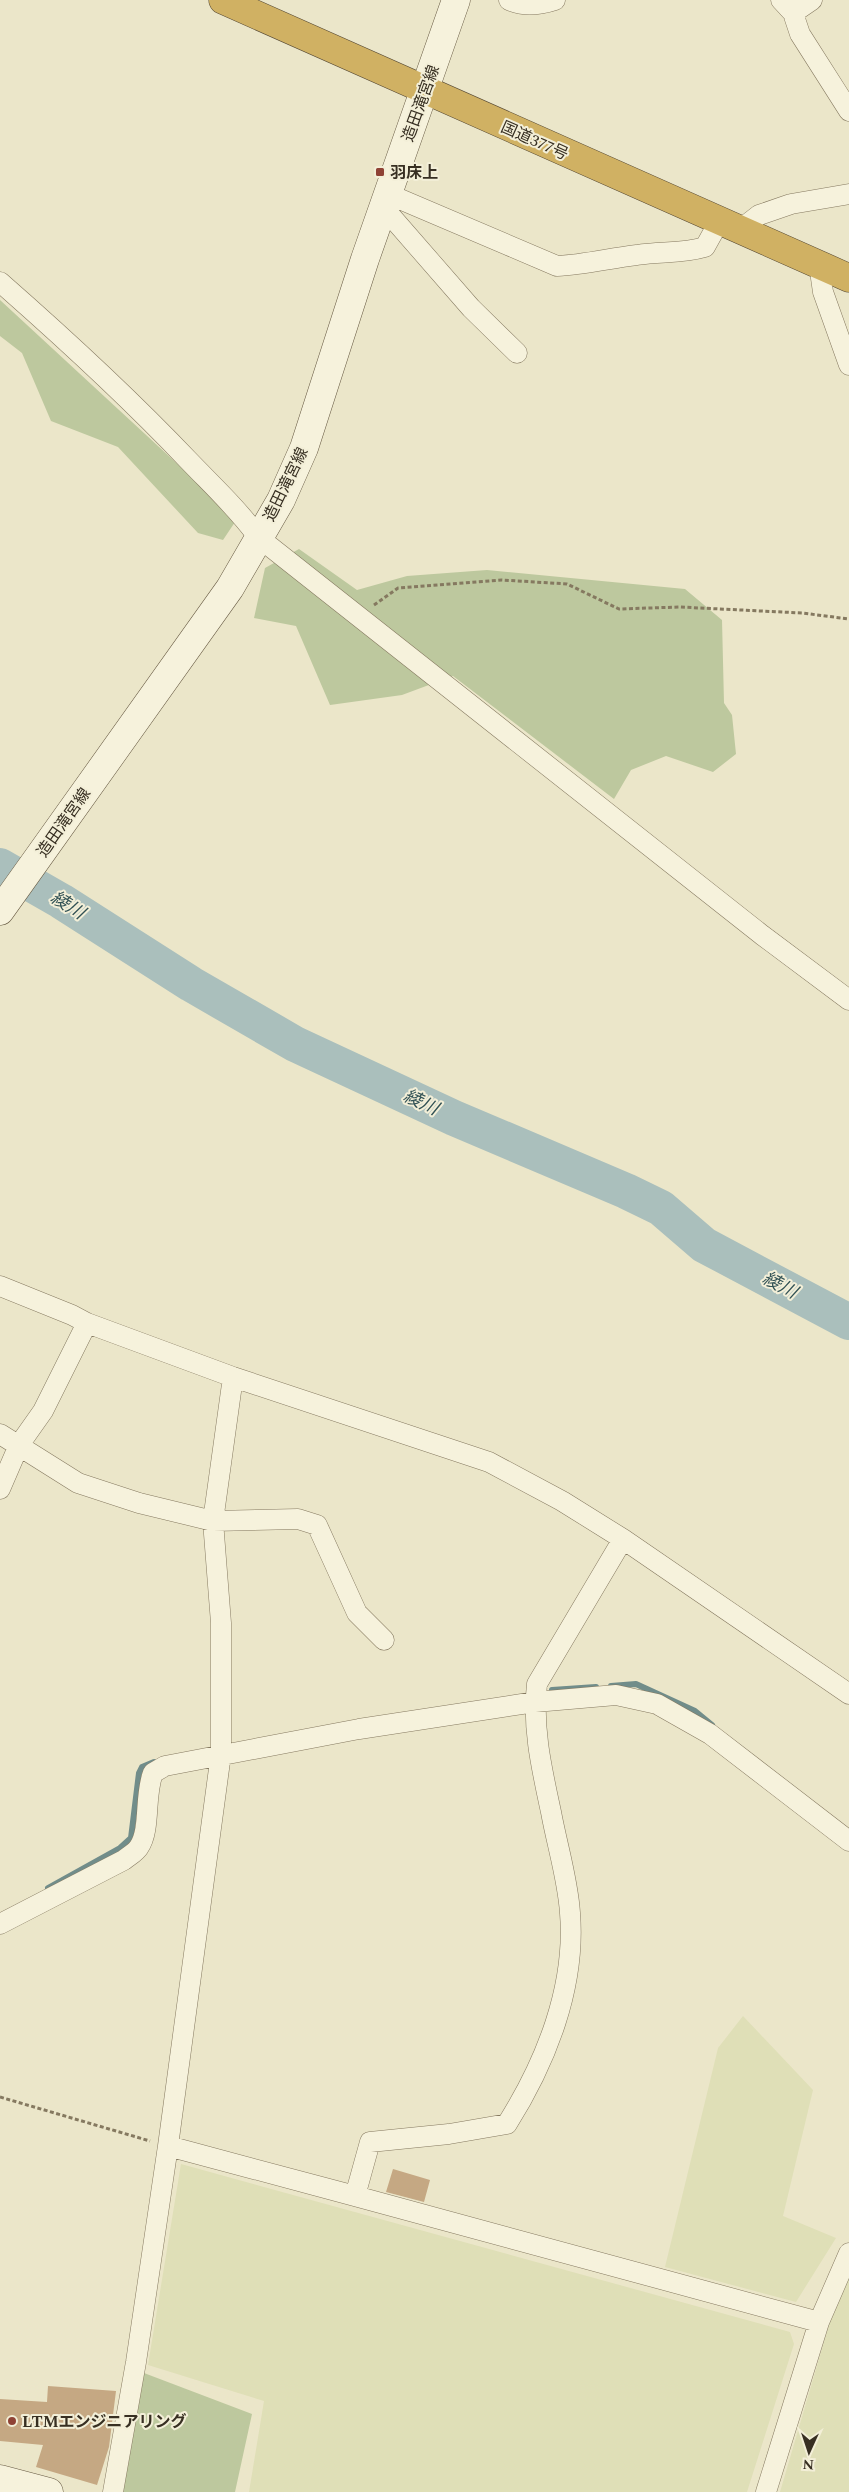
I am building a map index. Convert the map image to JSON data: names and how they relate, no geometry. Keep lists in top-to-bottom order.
{
  "streets": {
    "highway": ["国道377号"],
    "main road": ["造田滝宮線"]
  },
  "crossings": [
    ["造田滝宮線", "国道377号"]
  ],
  "water": ["綾川"],
  "places": {
    "transit": ["羽床上"],
    "other": ["LTMエンジニアリング"]
  },
  "north": "bottom"
}
